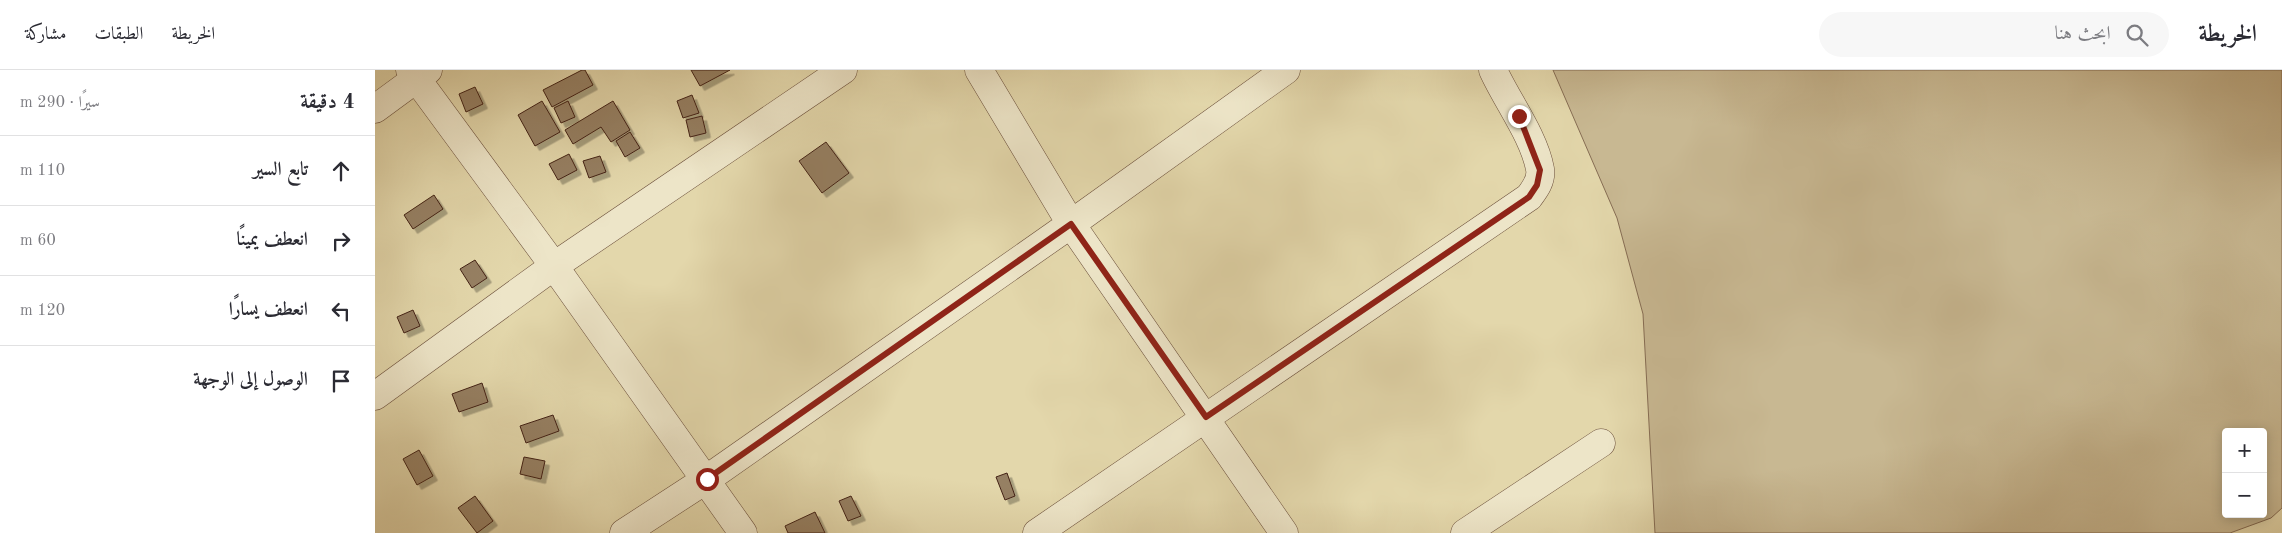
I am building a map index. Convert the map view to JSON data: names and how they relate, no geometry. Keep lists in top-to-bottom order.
{
  "page": {
    "header": "الخريطة",
    "search": "ابحث هنا",
    "nav": ["الخريطة", "الطبقات", "مشاركة"],
    "heading": ["4 دقيقة", "سيرًا · 290 m"],
    "list": [
      ["تابع السير", "110 m"],
      ["انعطف يمينًا", "60 m"],
      ["انعطف يسارًا", "120 m"],
      "الوصول إلى الوجهة"
    ],
    "map_buttons": ["+", "−"]
  }
}
